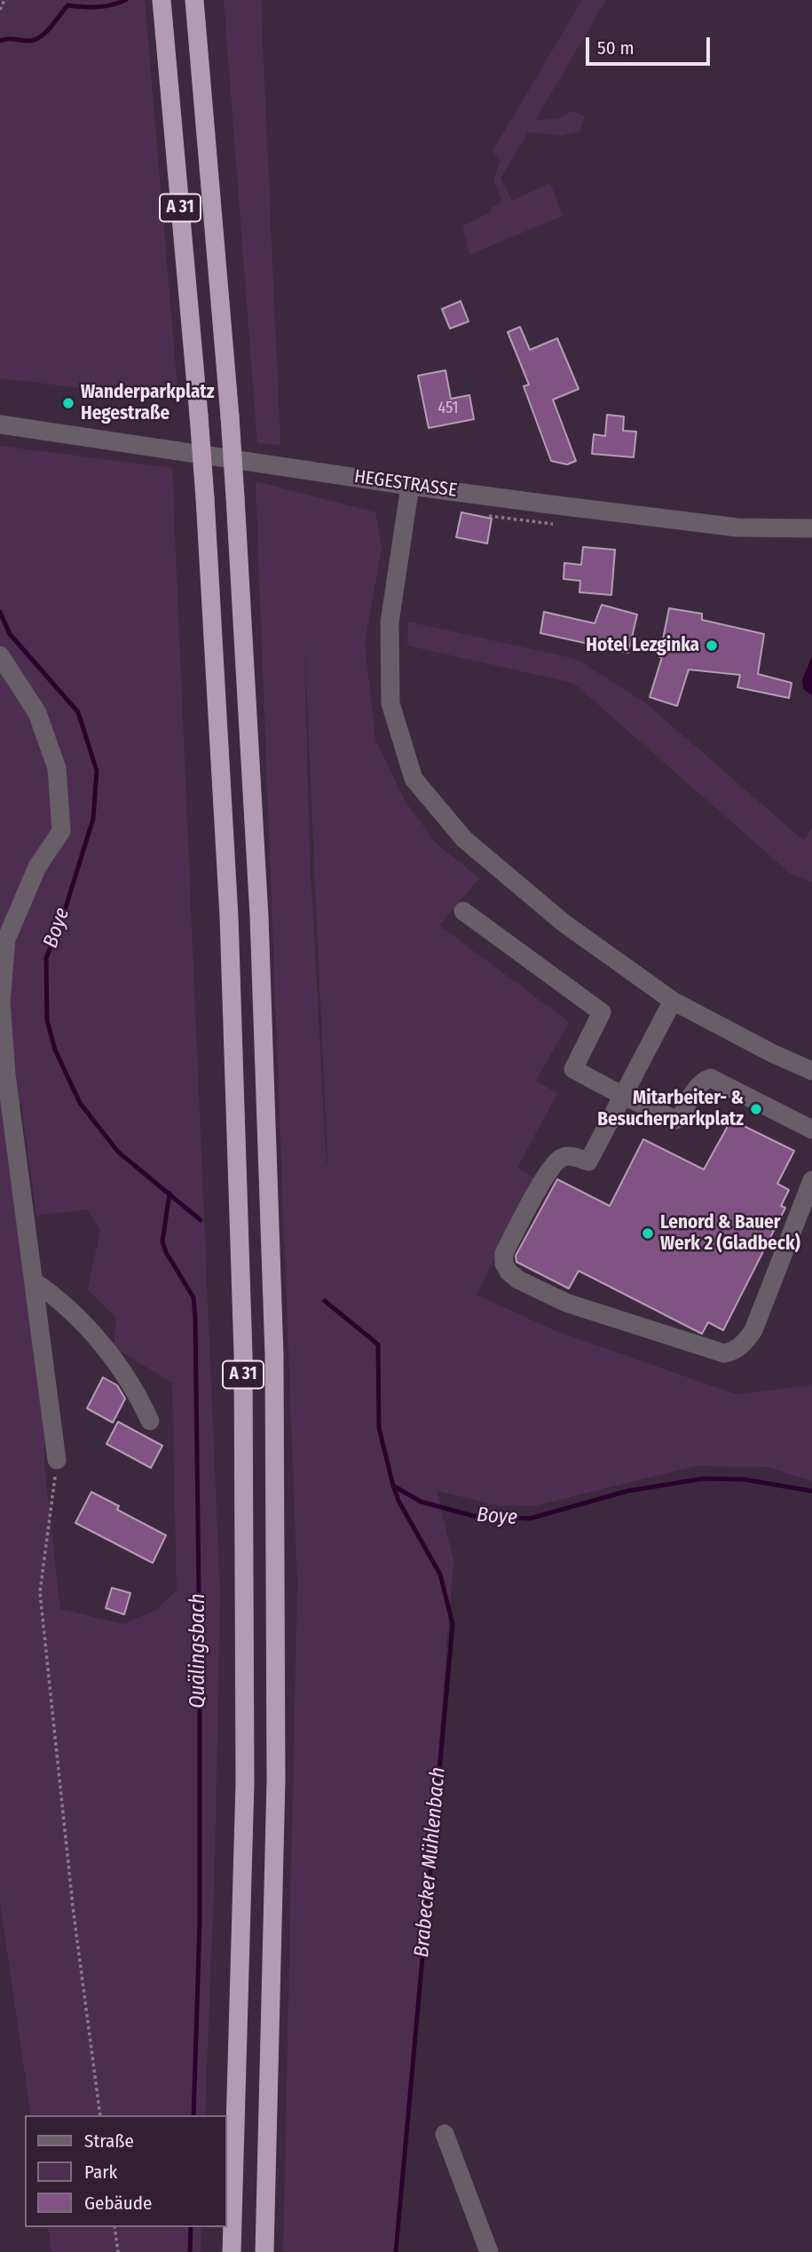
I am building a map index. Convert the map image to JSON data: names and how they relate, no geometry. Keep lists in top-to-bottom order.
{
  "streets": {
    "highway": ["A 31"],
    "street": ["HEGESTRASSE"]
  },
  "water": ["Boye", "Quälingsbach", "Brabecker Mühlenbach"],
  "places": [
    "Wanderparkplatz Hegestraße",
    "Hotel Lezginka",
    "Mitarbeiter- & Besucherparkplatz",
    "Lenord & Bauer Werk 2 (Gladbeck)"
  ],
  "house_numbers": ["451"],
  "legend": ["Straße", "Park", "Gebäude"],
  "scale_bar": "50 m"
}
